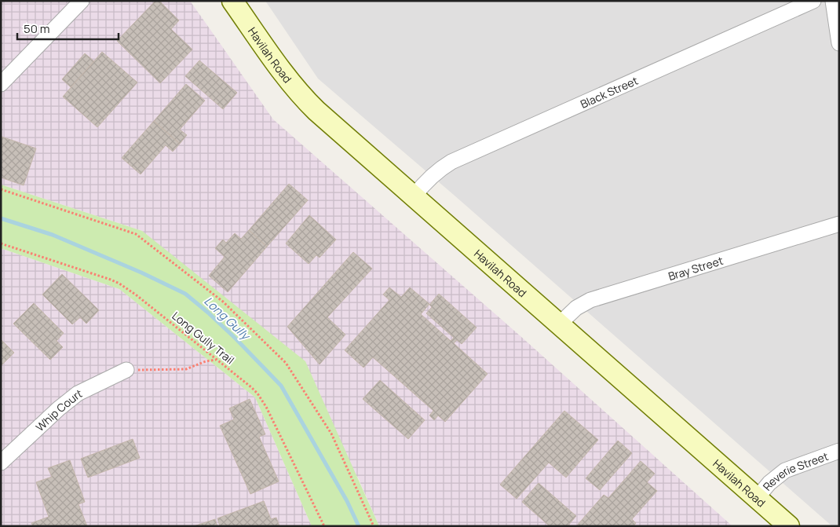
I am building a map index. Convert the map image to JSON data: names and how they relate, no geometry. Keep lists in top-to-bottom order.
{
  "streets": {
    "street": [
      "Havilah Road",
      "Black Street",
      "Bray Street",
      "Whip Court",
      "Reverie Street"
    ],
    "path": ["Long Gully Trail"]
  },
  "crossings": [
    ["Havilah Road", "Black Street"],
    ["Havilah Road", "Bray Street"],
    ["Havilah Road", "Reverie Street"]
  ],
  "water": ["Long Gully"],
  "scale_bar": "50 m"
}
